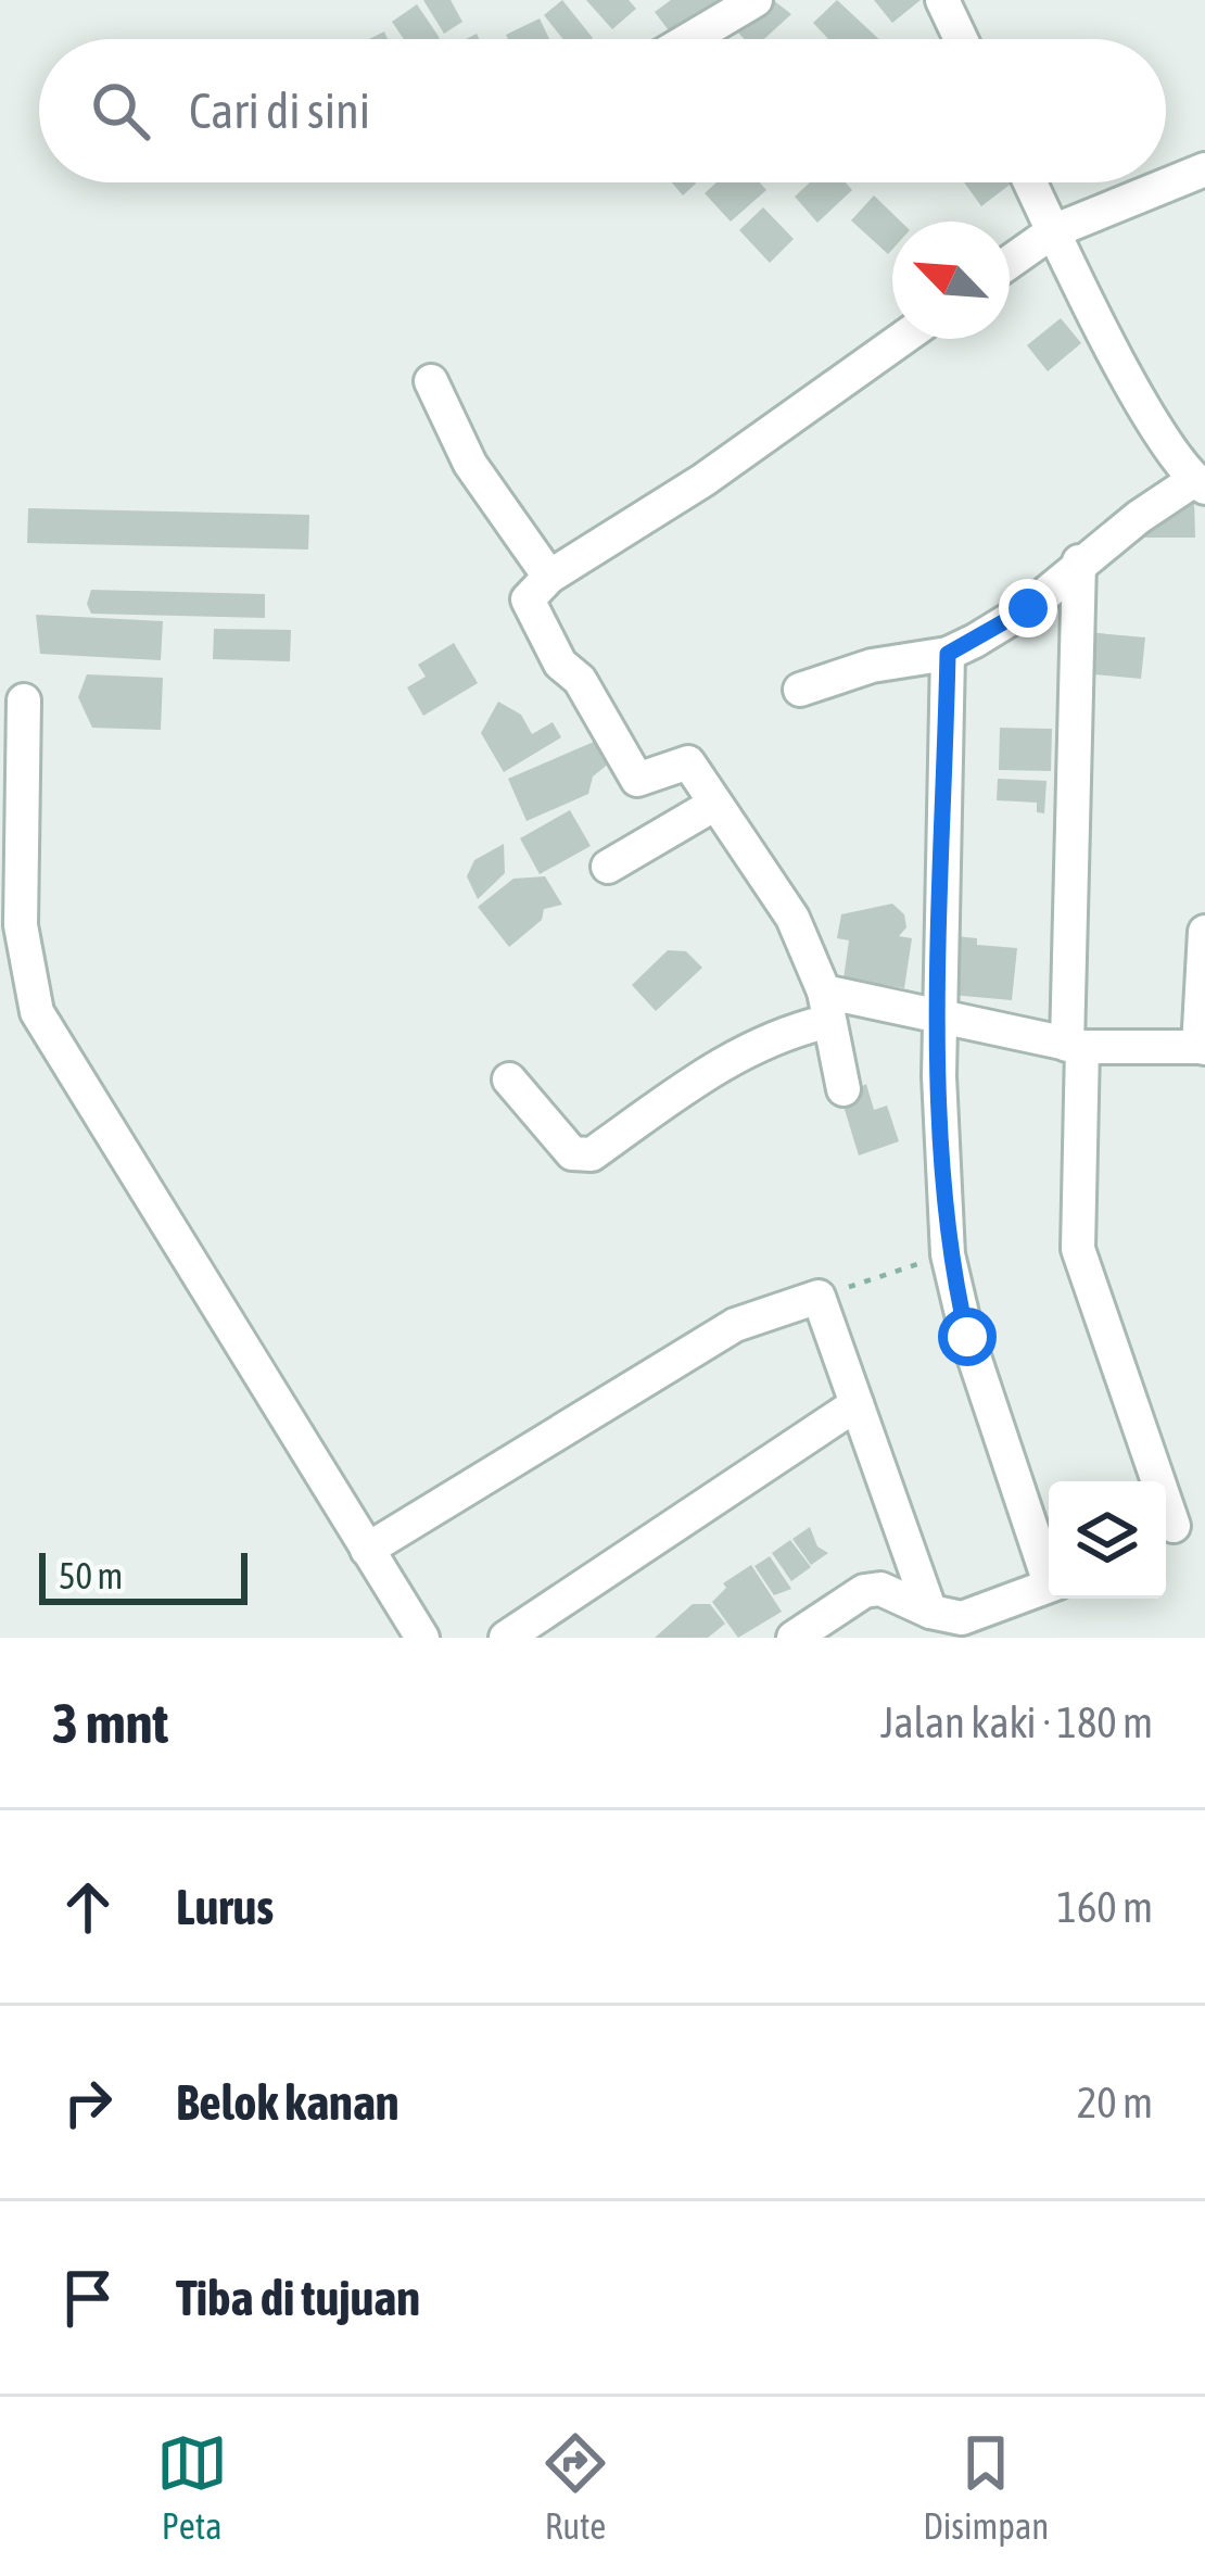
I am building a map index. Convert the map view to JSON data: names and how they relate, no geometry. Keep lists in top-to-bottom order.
{
  "scale_bar": "50 m",
  "north": "top left",
  "page": {
    "search": "Cari di sini",
    "scale": "50 m",
    "heading": ["3 mnt", "Jalan kaki · 180 m"],
    "list": [
      ["Lurus", "160 m"],
      ["Belok kanan", "20 m"],
      "Tiba di tujuan"
    ],
    "nav": ["Peta", "Rute", "Disimpan"]
  }
}
